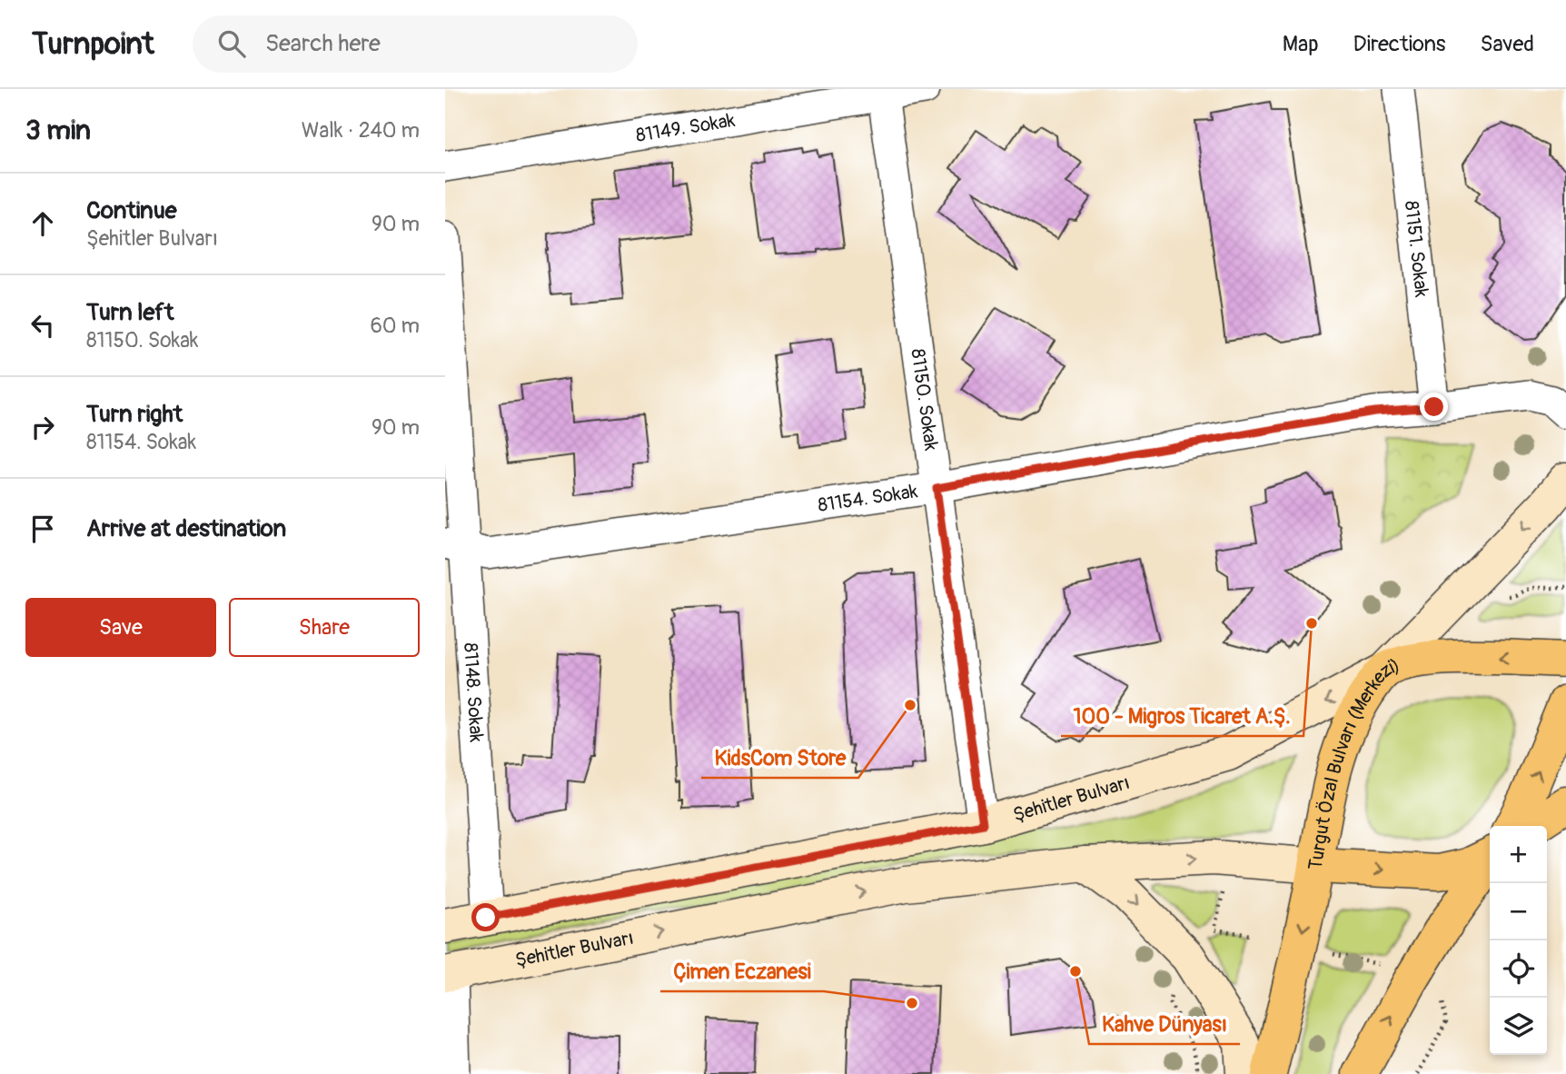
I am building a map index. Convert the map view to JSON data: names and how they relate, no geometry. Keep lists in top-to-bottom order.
{
  "streets": {
    "main road": ["Turgut Özal Bulvarı (Merkezi)", "Şehitler Bulvarı"],
    "street": [
      "81149. Sokak",
      "81151. Sokak",
      "81150. Sokak",
      "81154. Sokak",
      "81148. Sokak"
    ]
  },
  "crossings": [
    ["81149. Sokak", "81150. Sokak"],
    ["81151. Sokak", "81154. Sokak"],
    ["81150. Sokak", "81154. Sokak"],
    ["81150. Sokak", "Şehitler Bulvarı"],
    ["81154. Sokak", "81148. Sokak"],
    ["81148. Sokak", "Şehitler Bulvarı"],
    ["Turgut Özal Bulvarı (Merkezi)", "Şehitler Bulvarı"]
  ],
  "places": [
    "100 - Migros Ticaret A.Ş.",
    "KidsCom Store",
    "Kahve Dünyası",
    "Çimen Eczanesi"
  ],
  "page": {
    "header": "Turnpoint",
    "search": "Search here",
    "nav": ["Map", "Directions", "Saved"],
    "heading": ["3 min", "Walk · 240 m"],
    "list": [
      ["Continue", "Şehitler Bulvarı", "90 m"],
      ["Turn left", "81150. Sokak", "60 m"],
      ["Turn right", "81154. Sokak", "90 m"],
      "Arrive at destination"
    ],
    "buttons": ["Save", "Share"],
    "map_buttons": ["+", "−"]
  }
}
